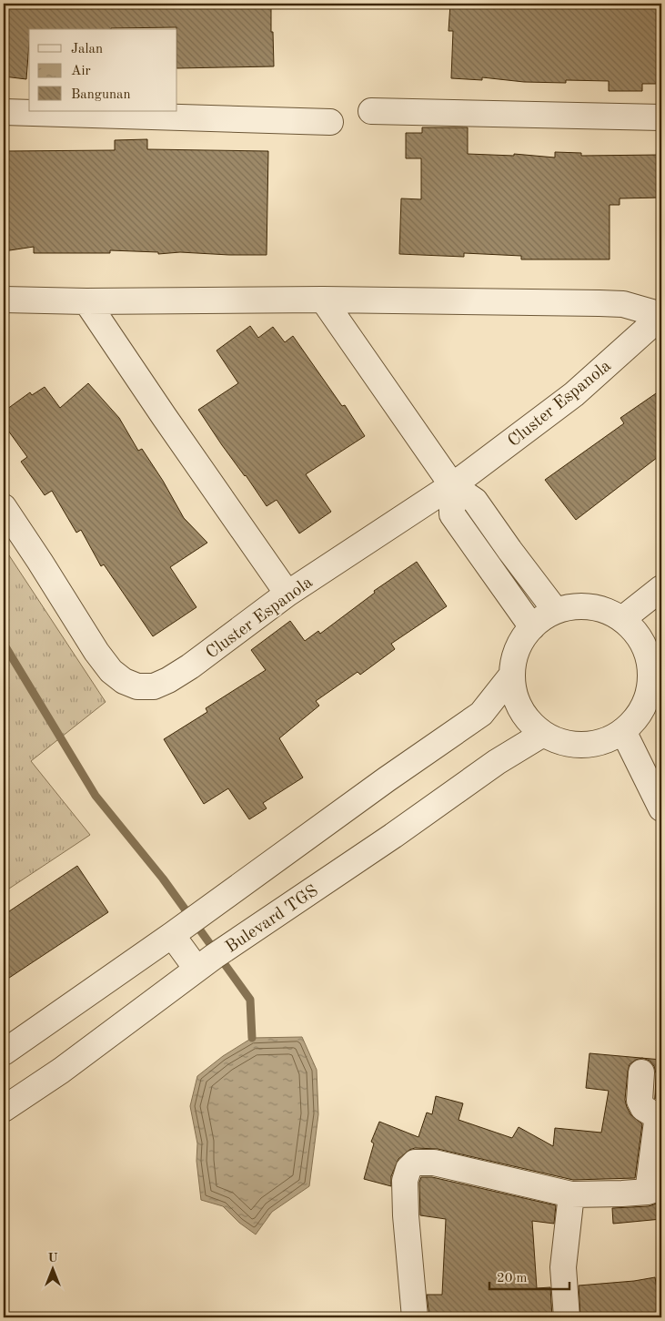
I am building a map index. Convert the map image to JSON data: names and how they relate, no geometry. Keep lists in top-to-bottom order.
{
  "streets": {
    "street": ["Cluster Espanola", "Bulevard TGS"]
  },
  "legend": ["Jalan", "Air", "Bangunan"],
  "scale_bar": "20 m",
  "north": "top"
}
